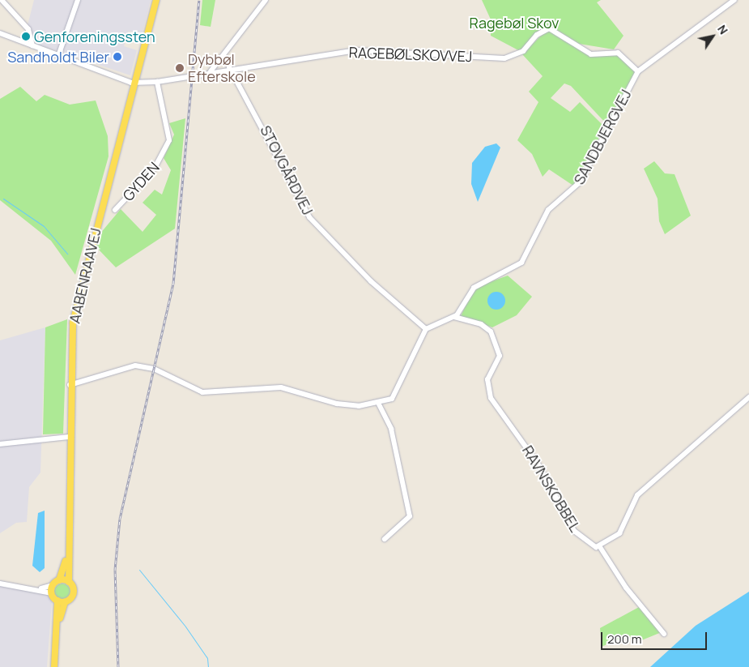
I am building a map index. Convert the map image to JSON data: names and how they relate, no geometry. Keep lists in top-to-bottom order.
{
  "streets": {
    "main road": ["AABENRAAVEJ"],
    "street": [
      "RAGEBØLSKOVVEJ",
      "SANDBJERGVEJ",
      "STOVGÅRDVEJ",
      "GYDEN",
      "RAVNSKOBBEL"
    ]
  },
  "crossings": [
    ["RAGEBØLSKOVVEJ", "SANDBJERGVEJ"],
    ["RAGEBØLSKOVVEJ", "STOVGÅRDVEJ"],
    ["RAGEBØLSKOVVEJ", "GYDEN"],
    ["RAGEBØLSKOVVEJ", "AABENRAAVEJ"],
    ["SANDBJERGVEJ", "RAVNSKOBBEL"]
  ],
  "parks": ["Ragebøl Skov"],
  "places": ["Genforeningssten", "Sandholdt Biler", "Dybbøl Efterskole"],
  "scale_bar": "200 m",
  "north": "top right"
}
